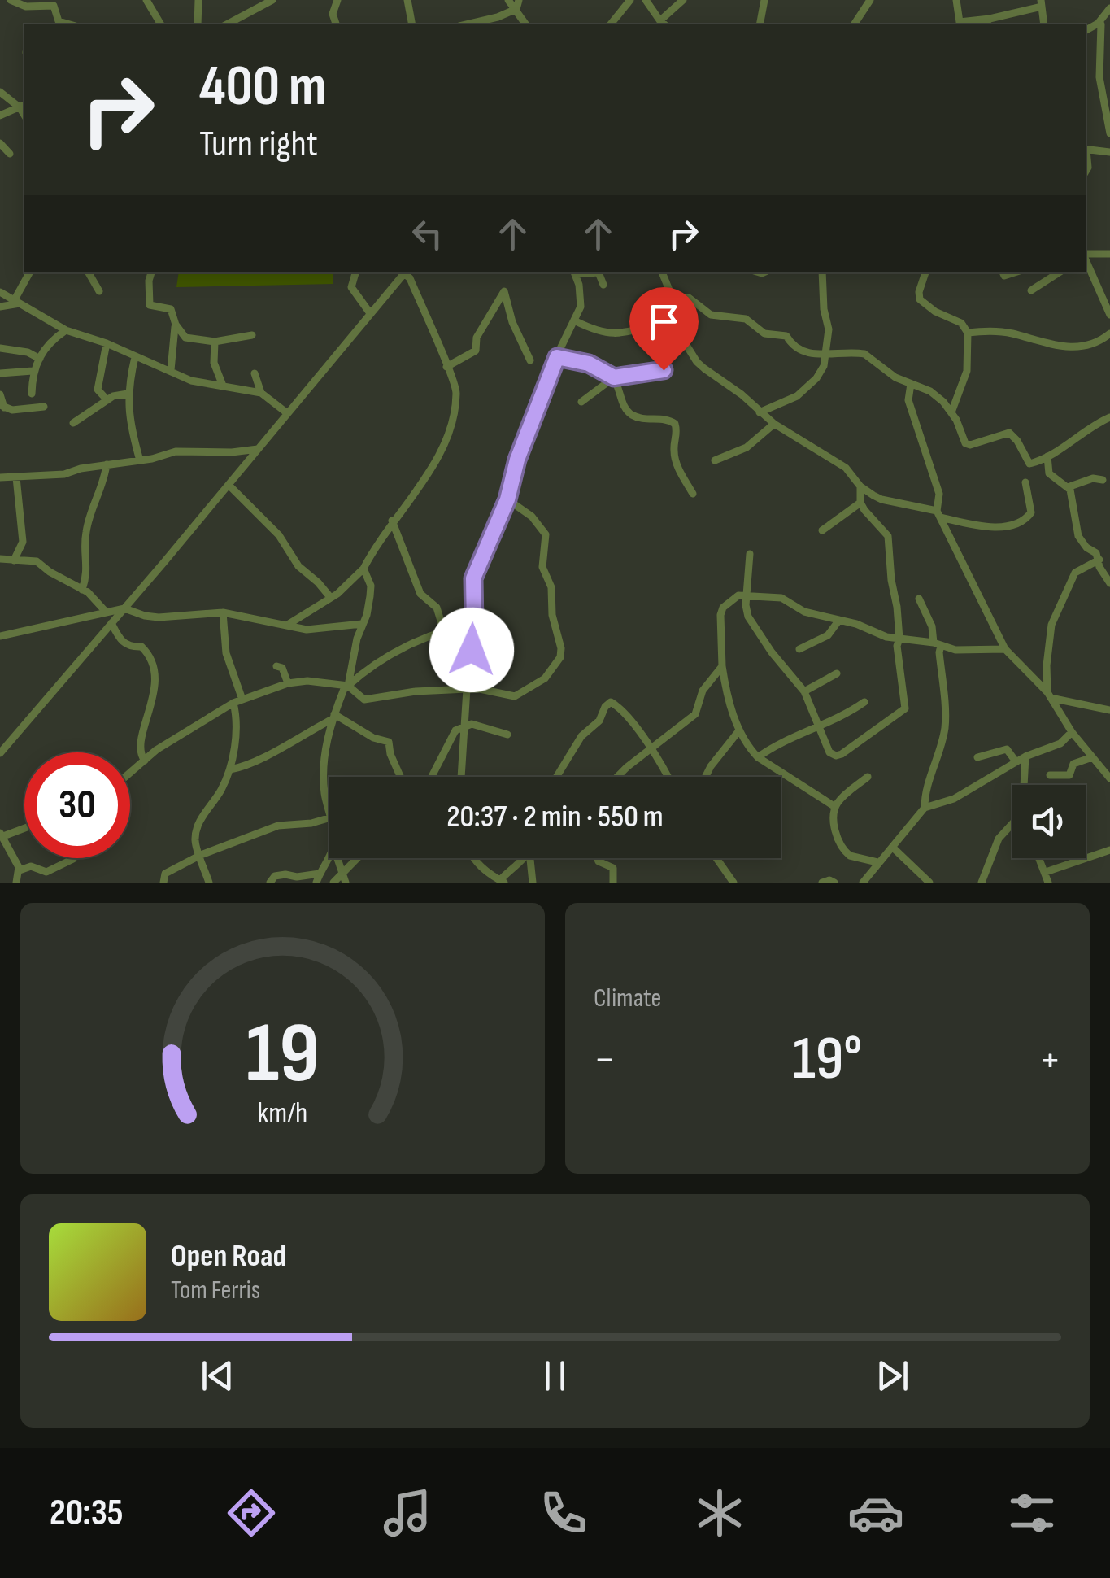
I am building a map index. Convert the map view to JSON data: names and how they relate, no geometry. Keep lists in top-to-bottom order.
{
  "page": {
    "turn": ["400 m", "Turn right"],
    "limit": "30",
    "trip": "20:37 · 2 min · 550 m",
    "tile": "Climate",
    "heat": ["−", "19°", "+"],
    "song": ["Open Road", "Tom Ferris"],
    "tabs": "20:35",
    "gauge": ["19", "km/h"]
  }
}
